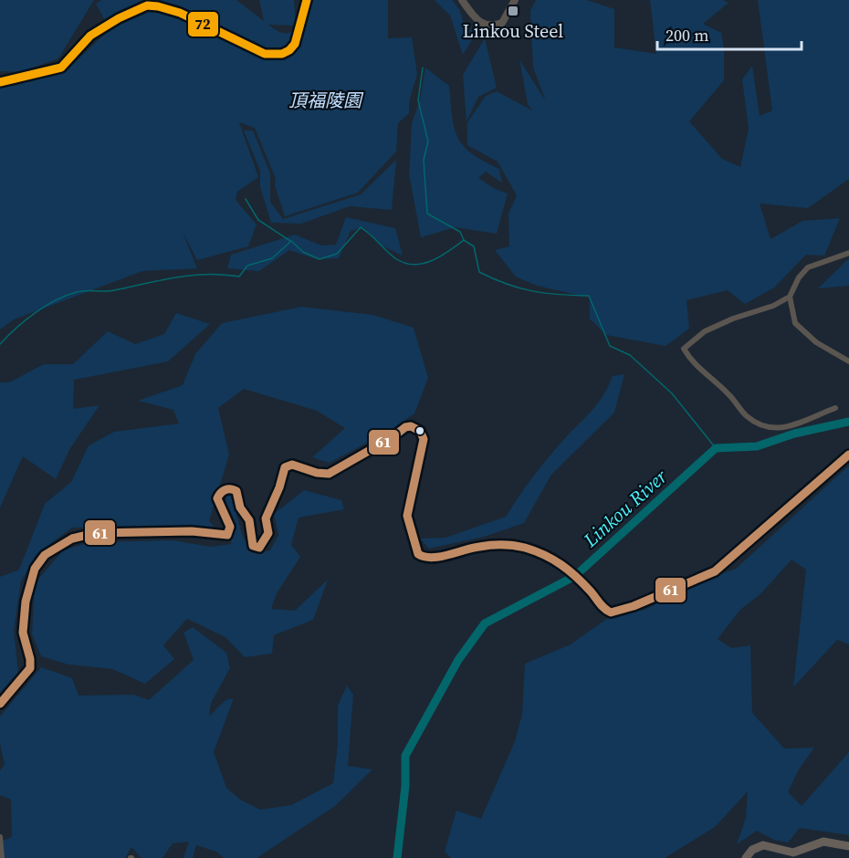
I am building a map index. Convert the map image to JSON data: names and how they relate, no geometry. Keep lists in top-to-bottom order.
{
  "water": ["Linkou River"],
  "parks": ["頂福陵園"],
  "places": {
    "transit": ["Linkou Steel"]
  },
  "lines": ["transit line 72", "transit line 61"],
  "scale_bar": "200 m"
}
